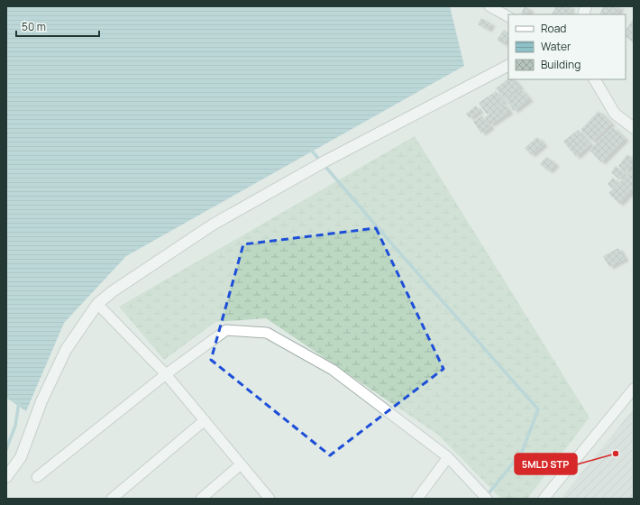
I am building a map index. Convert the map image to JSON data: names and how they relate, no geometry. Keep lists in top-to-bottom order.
{
  "places": ["5MLD STP"],
  "legend": ["Road", "Water", "Building"],
  "scale_bar": "50 m"
}
